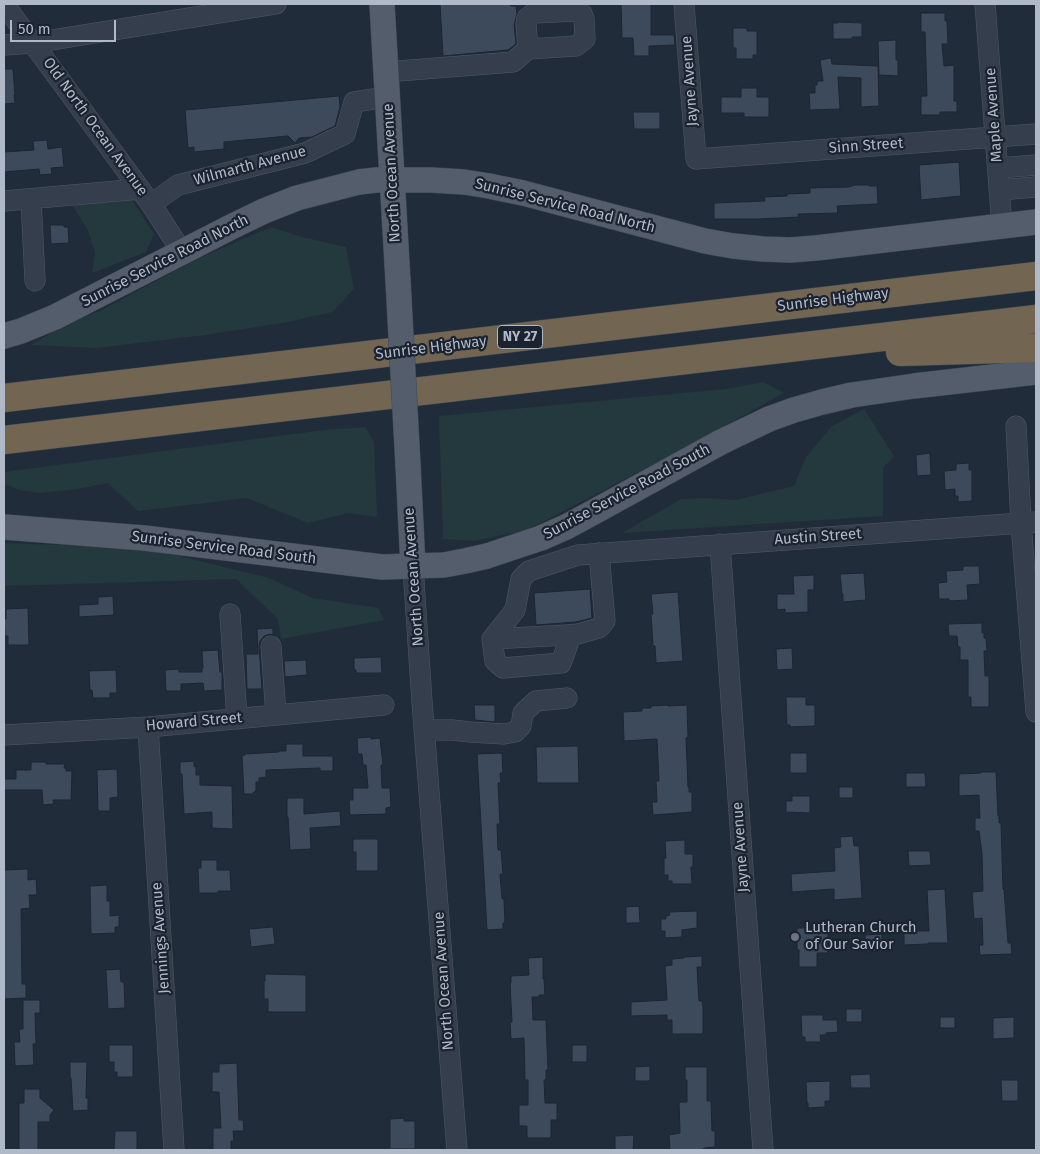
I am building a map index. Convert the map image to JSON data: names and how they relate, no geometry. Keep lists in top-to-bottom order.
{
  "streets": {
    "highway": ["Sunrise Highway", "NY 27"],
    "main road": ["North Ocean Avenue", "Sunrise Service Road North", "Sunrise Service Road South"],
    "street": [
      "Jayne Avenue",
      "Maple Avenue",
      "Old North Ocean Avenue",
      "Sinn Street",
      "Wilmarth Avenue",
      "Austin Street",
      "Howard Street",
      "Jennings Avenue"
    ]
  },
  "crossings": [
    ["Jayne Avenue", "Sinn Street"],
    ["Jayne Avenue", "Austin Street"],
    ["Maple Avenue", "Sinn Street"],
    ["Maple Avenue", "Sunrise Service Road North"],
    ["Old North Ocean Avenue", "Wilmarth Avenue"],
    ["Old North Ocean Avenue", "Sunrise Service Road North"],
    ["Wilmarth Avenue", "North Ocean Avenue"],
    ["North Ocean Avenue", "Sunrise Service Road North"],
    ["North Ocean Avenue", "Sunrise Service Road South"],
    ["Howard Street", "Jennings Avenue"]
  ],
  "places": ["Lutheran Church of Our Savior"],
  "scale_bar": "50 m"
}
